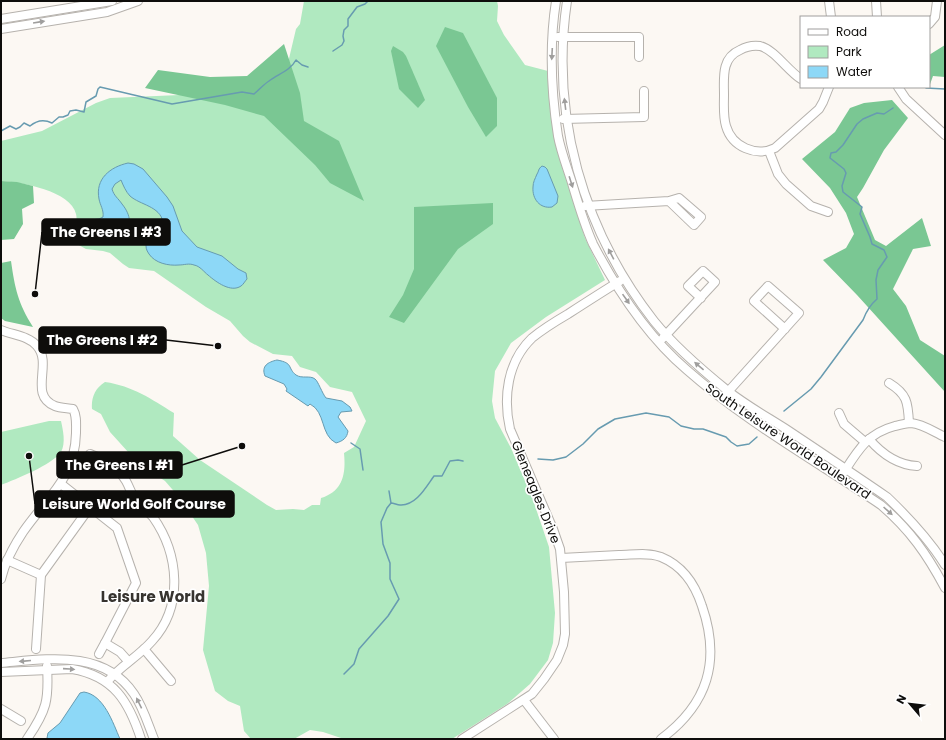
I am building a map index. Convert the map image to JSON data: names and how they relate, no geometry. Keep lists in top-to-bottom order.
{
  "streets": {
    "street": ["South Leisure World Boulevard", "Gleneagles Drive"]
  },
  "crossings": [
    ["South Leisure World Boulevard", "Gleneagles Drive"]
  ],
  "districts": ["Leisure World"],
  "places": [
    "The Greens I #3",
    "The Greens I #2",
    "The Greens I #1",
    "Leisure World Golf Course"
  ],
  "legend": ["Road", "Park", "Water"],
  "north": "top left"
}
